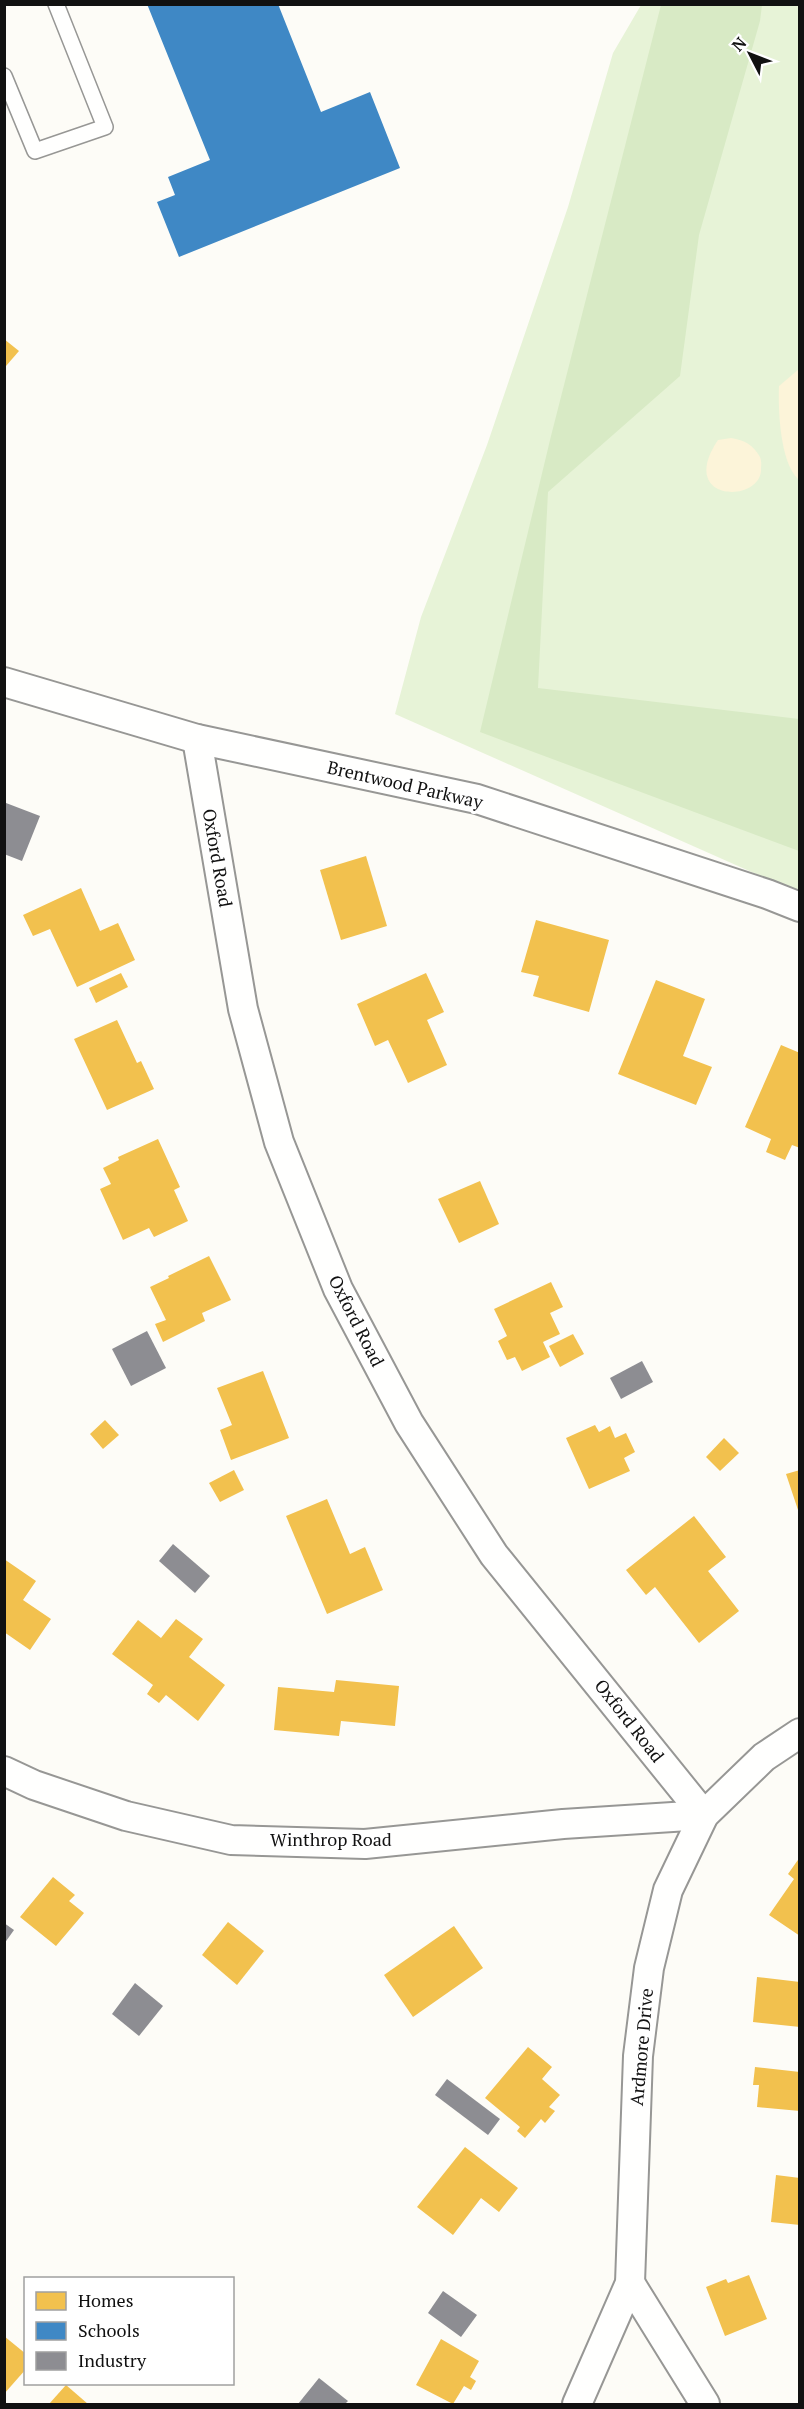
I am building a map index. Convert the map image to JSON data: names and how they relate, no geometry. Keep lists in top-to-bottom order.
{
  "streets": {
    "street": [
      "Brentwood Parkway",
      "Oxford Road",
      "Winthrop Road",
      "Ardmore Drive"
    ]
  },
  "crossings": [
    ["Brentwood Parkway", "Oxford Road"],
    ["Oxford Road", "Winthrop Road"],
    ["Oxford Road", "Ardmore Drive"],
    ["Winthrop Road", "Ardmore Drive"]
  ],
  "legend": ["Homes", "Schools", "Industry"],
  "north": "top left"
}
